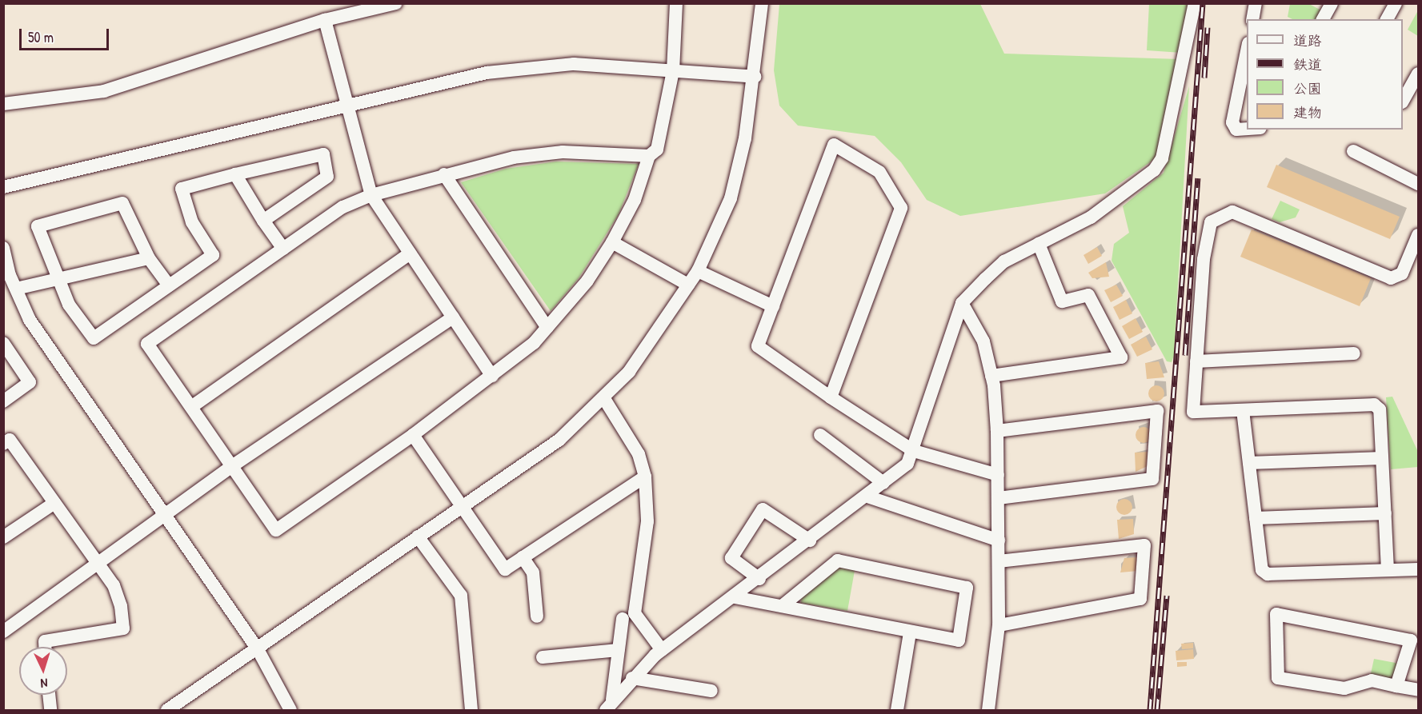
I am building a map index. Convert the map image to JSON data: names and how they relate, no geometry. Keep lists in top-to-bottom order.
{
  "legend": [
    "道路",
    "鉄道",
    "公園",
    "建物"
  ],
  "scale_bar": "50 m",
  "north": "bottom"
}
